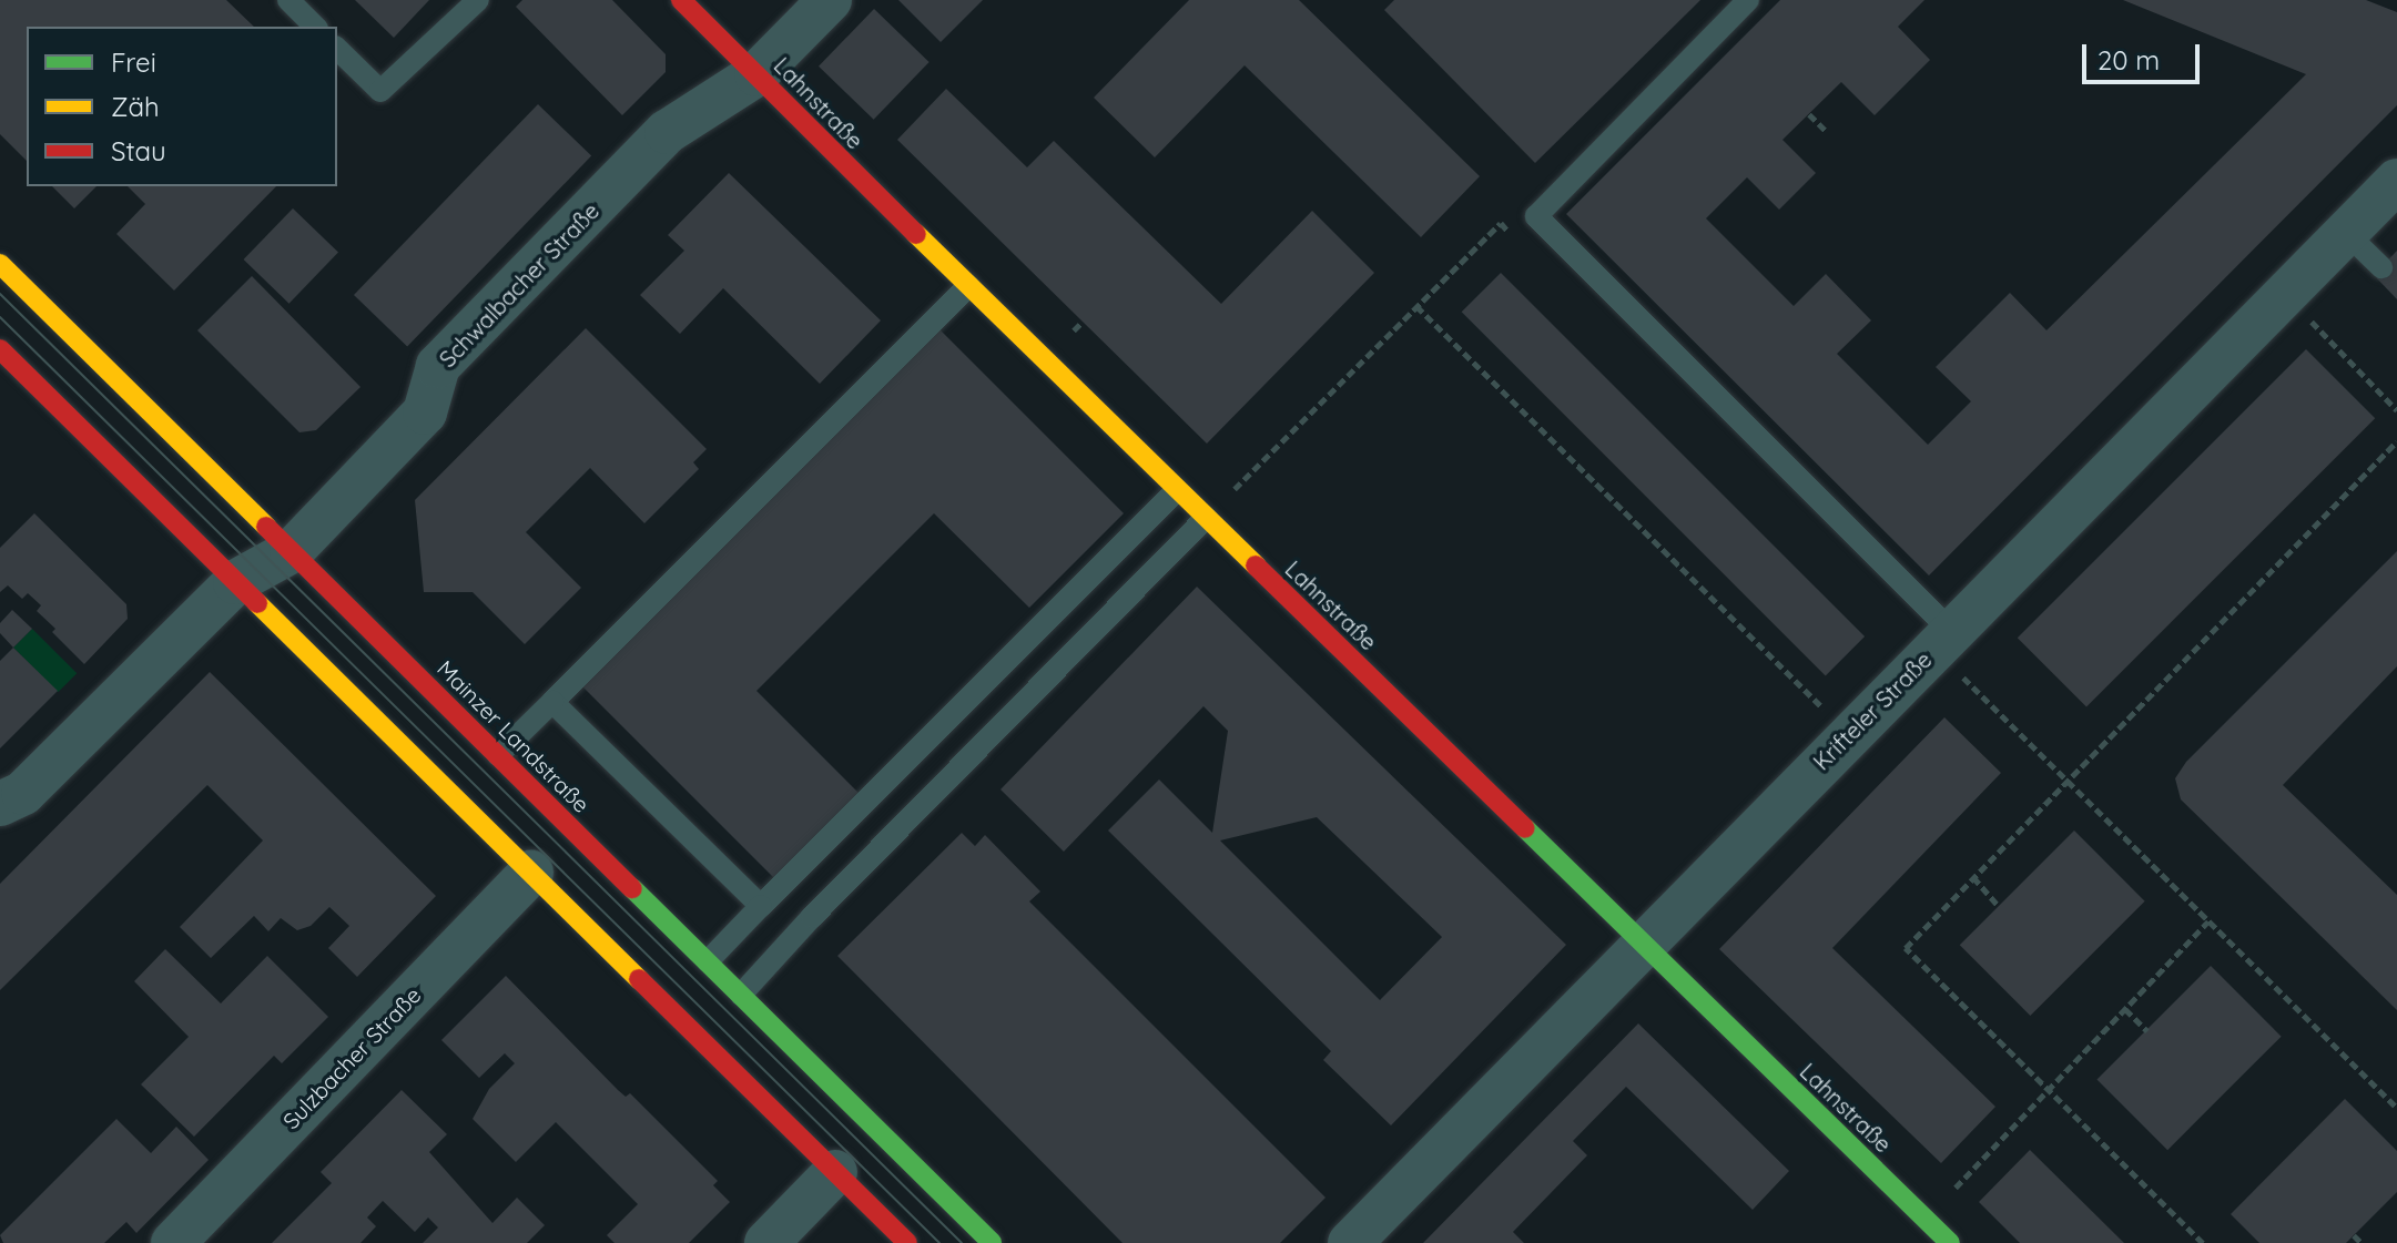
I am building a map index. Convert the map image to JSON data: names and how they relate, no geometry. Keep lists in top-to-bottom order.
{
  "streets": {
    "main road": ["Lahnstraße", "Mainzer Landstraße"],
    "street": ["Schwalbacher Straße", "Krifteler Straße", "Sulzbacher Straße"]
  },
  "crossings": [
    ["Lahnstraße", "Schwalbacher Straße"],
    ["Lahnstraße", "Krifteler Straße"],
    ["Schwalbacher Straße", "Mainzer Landstraße"]
  ],
  "legend": ["Frei", "Zäh", "Stau"],
  "scale_bar": "20 m"
}
